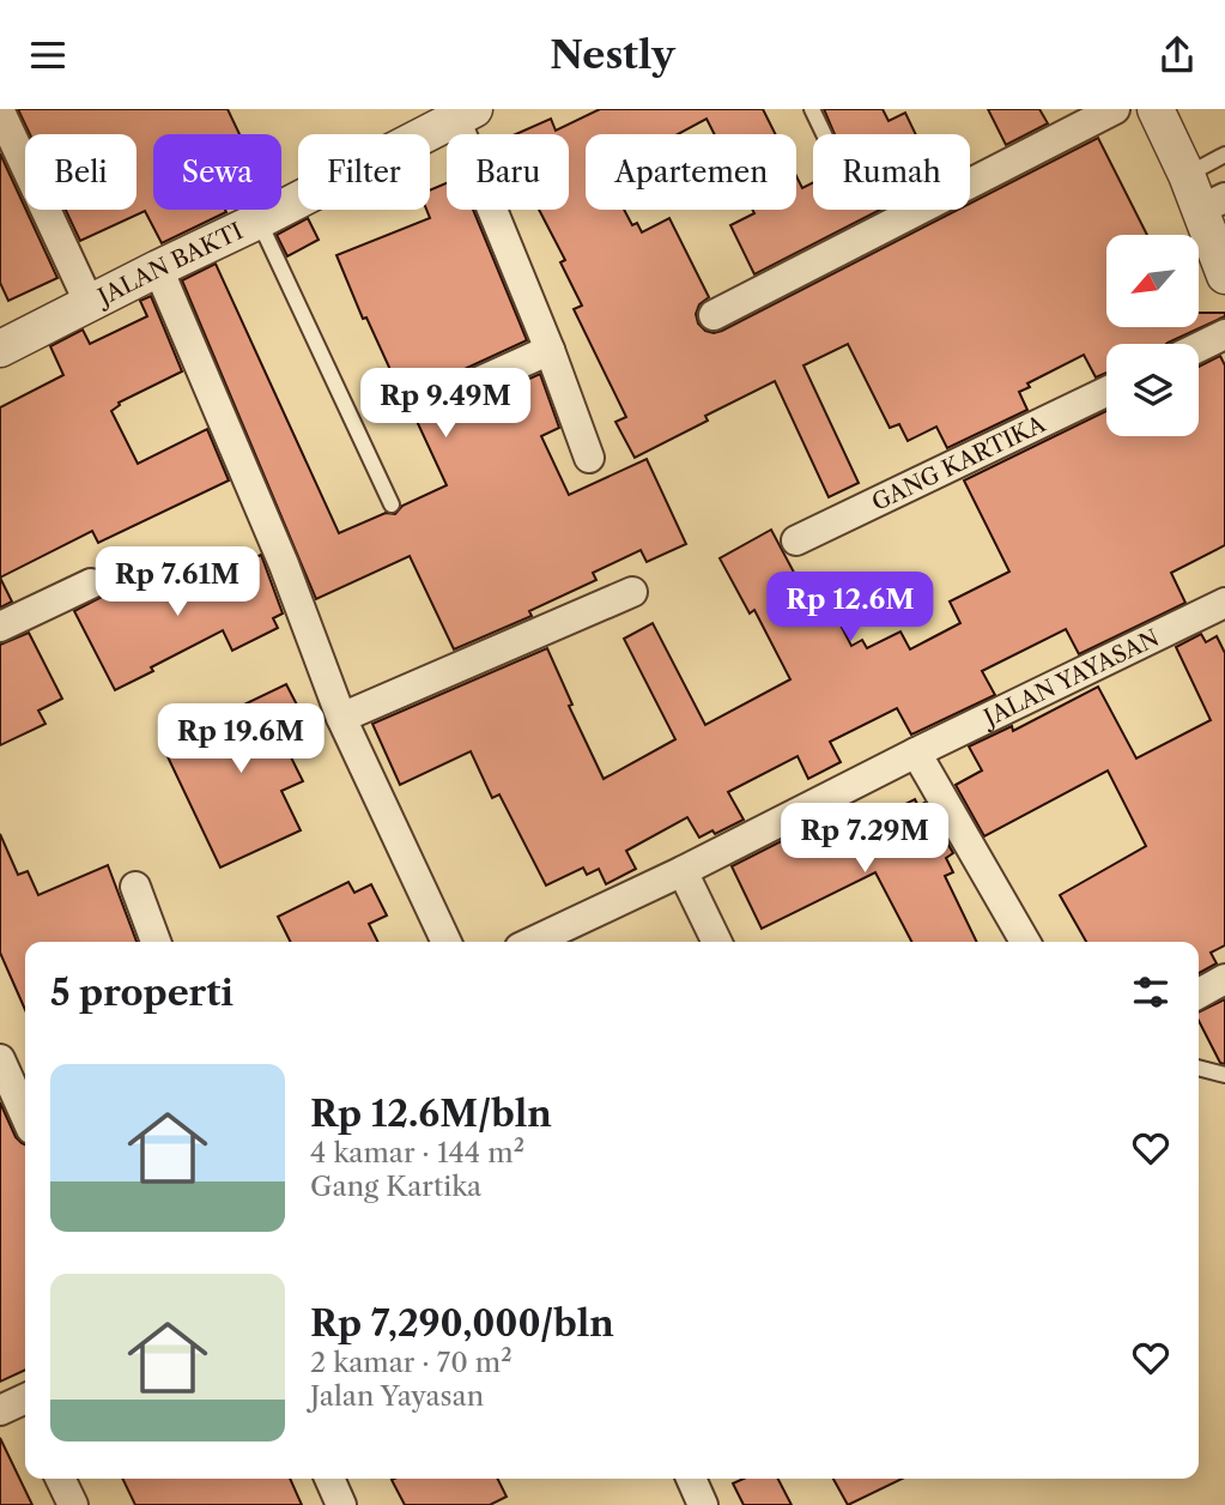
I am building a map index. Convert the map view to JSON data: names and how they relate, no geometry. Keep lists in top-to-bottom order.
{
  "streets": {
    "street": ["JALAN BAKTI", "GANG KARTIKA", "JALAN YAYASAN"]
  },
  "north": "bottom left",
  "page": {
    "header": "Nestly",
    "chip": [
      "Beli",
      "Sewa",
      "Filter",
      "Baru",
      "Apartemen",
      "Rumah"
    ],
    "price": [
      "Rp 9.49M",
      "Rp 7.61M",
      "Rp 12.6M",
      "Rp 19.6M",
      "Rp 7.29M"
    ],
    "heading": "5 properti",
    "list": [
      {
        "name": "Rp 12.6M/bln",
        "note": "4 kamar · 144 m² · Gang Kartika"
      },
      {
        "name": "Rp 7,290,000/bln",
        "note": "2 kamar · 70 m² · Jalan Yayasan"
      }
    ]
  }
}
